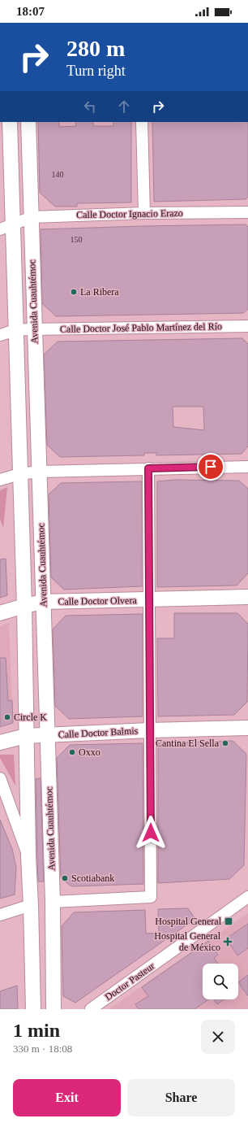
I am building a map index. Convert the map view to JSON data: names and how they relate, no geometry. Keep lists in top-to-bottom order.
{
  "streets": {
    "main road": ["Avenida Cuauhtémoc", "Calle Doctor Olvera", "Calle Doctor Balmis"],
    "street": ["Calle Doctor Ignacio Erazo", "Calle Doctor José Pablo Martínez del Río", "Doctor Pasteur"]
  },
  "crossings": [
    ["Calle Doctor Ignacio Erazo", "Avenida Cuauhtémoc"],
    ["Avenida Cuauhtémoc", "Calle Doctor José Pablo Martínez del Río"],
    ["Avenida Cuauhtémoc", "Calle Doctor Olvera"],
    ["Avenida Cuauhtémoc", "Calle Doctor Balmis"]
  ],
  "places": {
    "other": [
      "La Ribera",
      "Circle K",
      "Cantina El Sella",
      "Oxxo",
      "Scotiabank"
    ],
    "transit": ["Hospital General"],
    "health": ["Hospital General de México"]
  },
  "house_numbers": ["140", "150"],
  "page": {
    "status": "18:07",
    "turn": ["280 m", "Turn right"],
    "heading": ["1 min", "330 m · 18:08"],
    "buttons": ["Exit", "Share"]
  }
}
